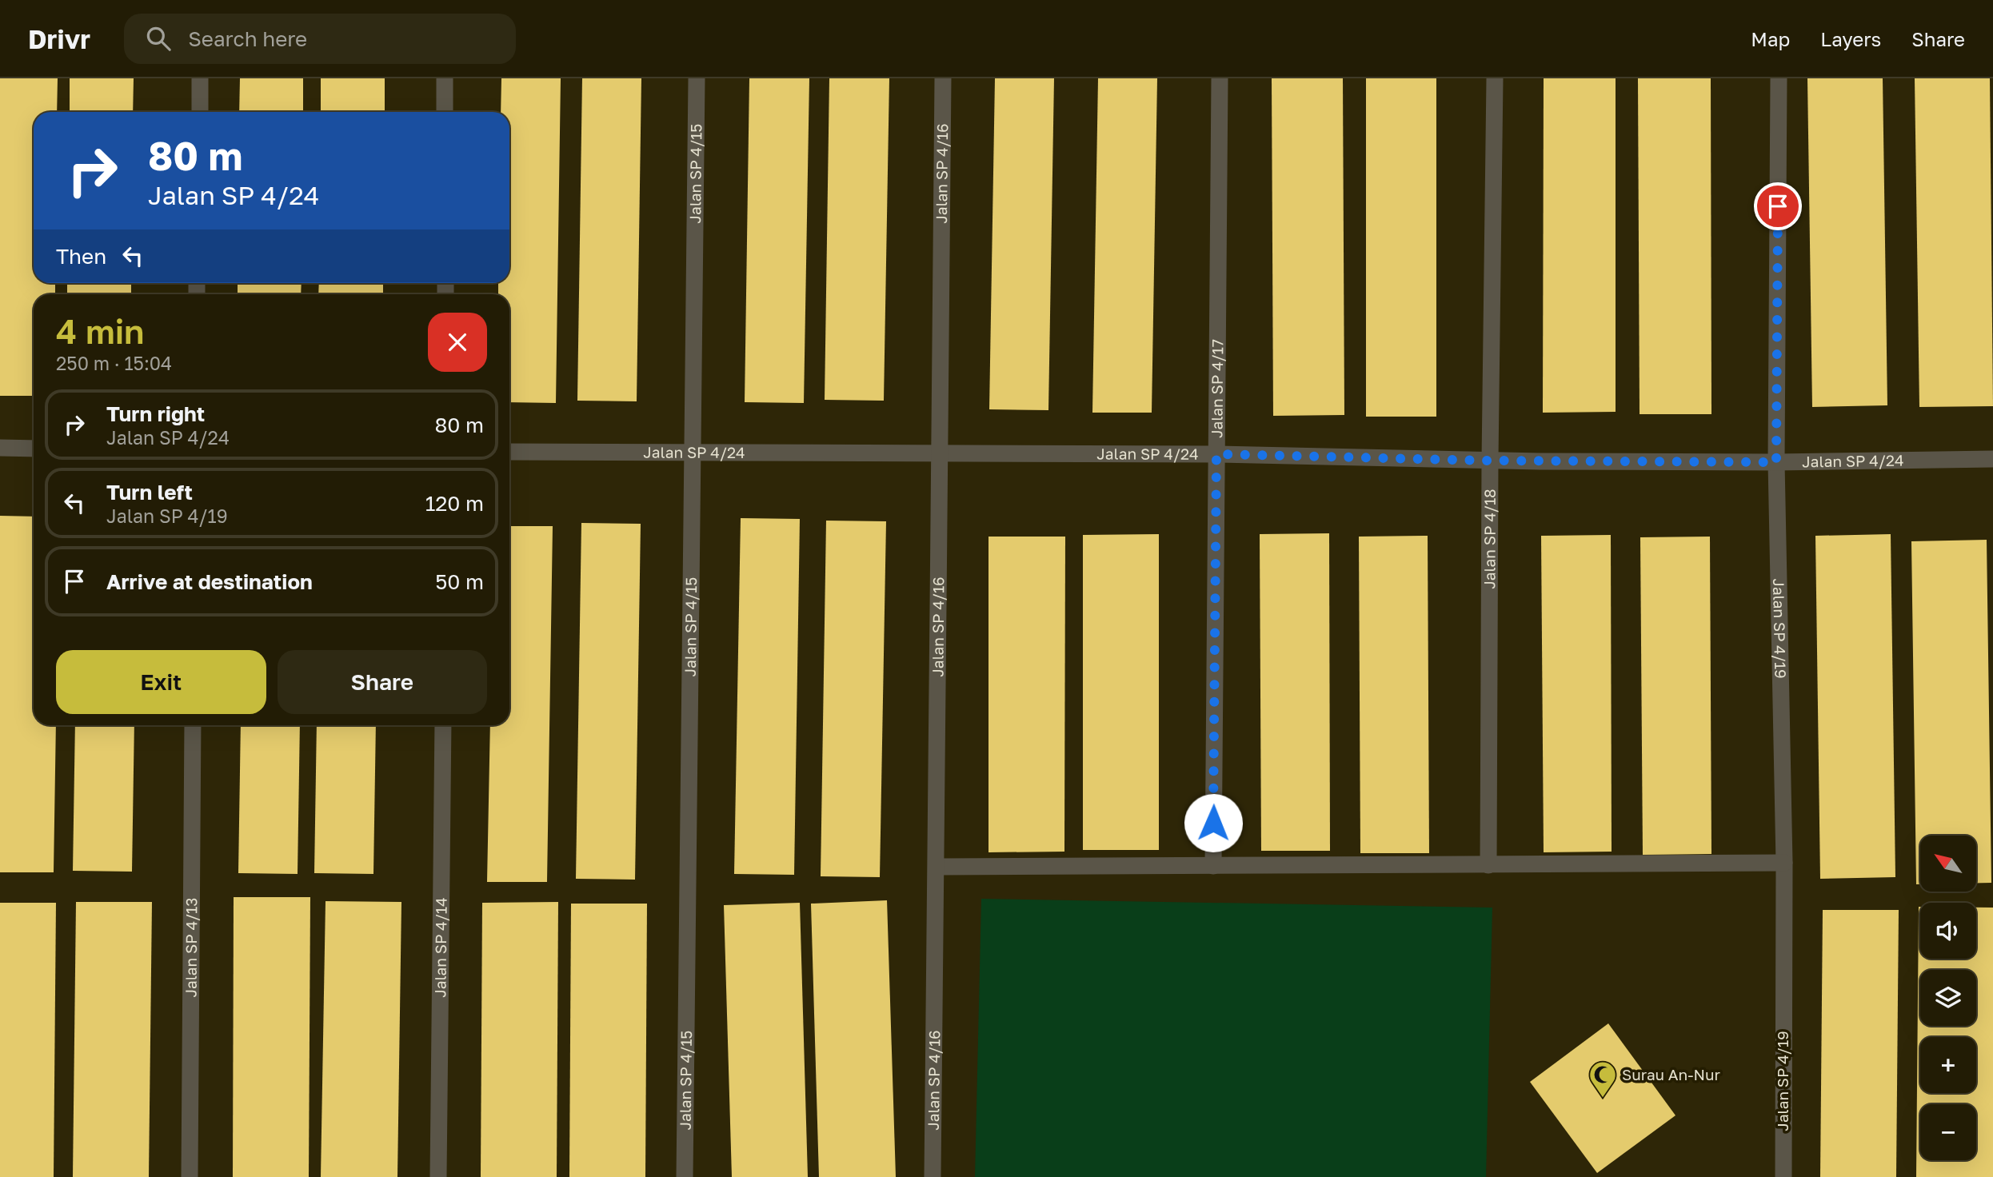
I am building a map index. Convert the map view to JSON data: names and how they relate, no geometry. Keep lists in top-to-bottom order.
{
  "streets": {
    "street": [
      "Jalan SP 4/15",
      "Jalan SP 4/16",
      "Jalan SP 4/17",
      "Jalan SP 4/24",
      "Jalan SP 4/18",
      "Jalan SP 4/19",
      "Jalan SP 4/13",
      "Jalan SP 4/14"
    ]
  },
  "crossings": [
    ["Jalan SP 4/15", "Jalan SP 4/24"],
    ["Jalan SP 4/16", "Jalan SP 4/24"],
    ["Jalan SP 4/17", "Jalan SP 4/24"],
    ["Jalan SP 4/24", "Jalan SP 4/18"],
    ["Jalan SP 4/24", "Jalan SP 4/19"]
  ],
  "places": {
    "mosque": ["Surau An-Nur"]
  },
  "north": "top left",
  "page": {
    "header": "Drivr",
    "search": "Search here",
    "nav": ["Map", "Layers", "Share"],
    "turn": ["80 m", "Jalan SP 4/24"],
    "then": "Then",
    "heading": ["4 min", "250 m · 15:04"],
    "list": [
      {
        "name": "Turn right",
        "note": "Jalan SP 4/24",
        "value": "80 m"
      },
      {
        "name": "Turn left",
        "note": "Jalan SP 4/19",
        "value": "120 m"
      },
      {
        "name": "Arrive at destination",
        "value": "50 m"
      }
    ],
    "buttons": ["Exit", "Share"],
    "map_buttons": ["+", "−"]
  }
}
